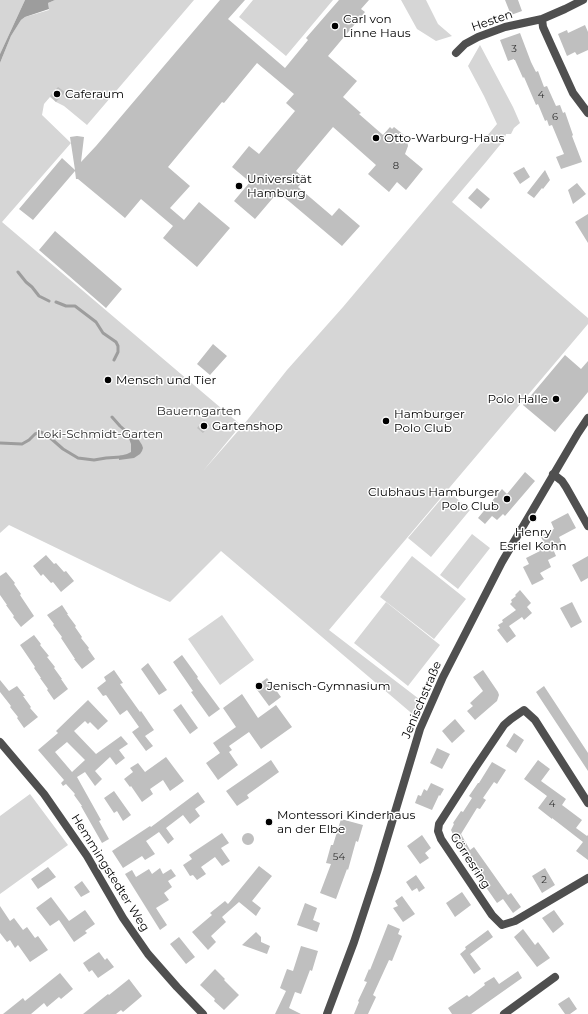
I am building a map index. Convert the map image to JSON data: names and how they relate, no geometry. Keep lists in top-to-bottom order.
{
  "streets": {
    "street": [
      "Hesten",
      "Jenischstraße",
      "Görresring",
      "Hemmingstedter Weg"
    ]
  },
  "parks": ["Bauerngarten", "Loki-Schmidt-Garten"],
  "places": [
    "Carl von Linne Haus",
    "Caferaum",
    "Otto-Warburg-Haus",
    "Universität Hamburg",
    "Mensch und Tier",
    "Polo Halle",
    "Hamburger Polo Club",
    "Gartenshop",
    "Clubhaus Hamburger Polo Club",
    "Henry Esriel Kohn",
    "Jenisch-Gymnasium",
    "Montessori Kinderhaus an der Elbe"
  ],
  "house_numbers": [
    "3",
    "4",
    "6",
    "8",
    "4",
    "54",
    "2"
  ]
}
